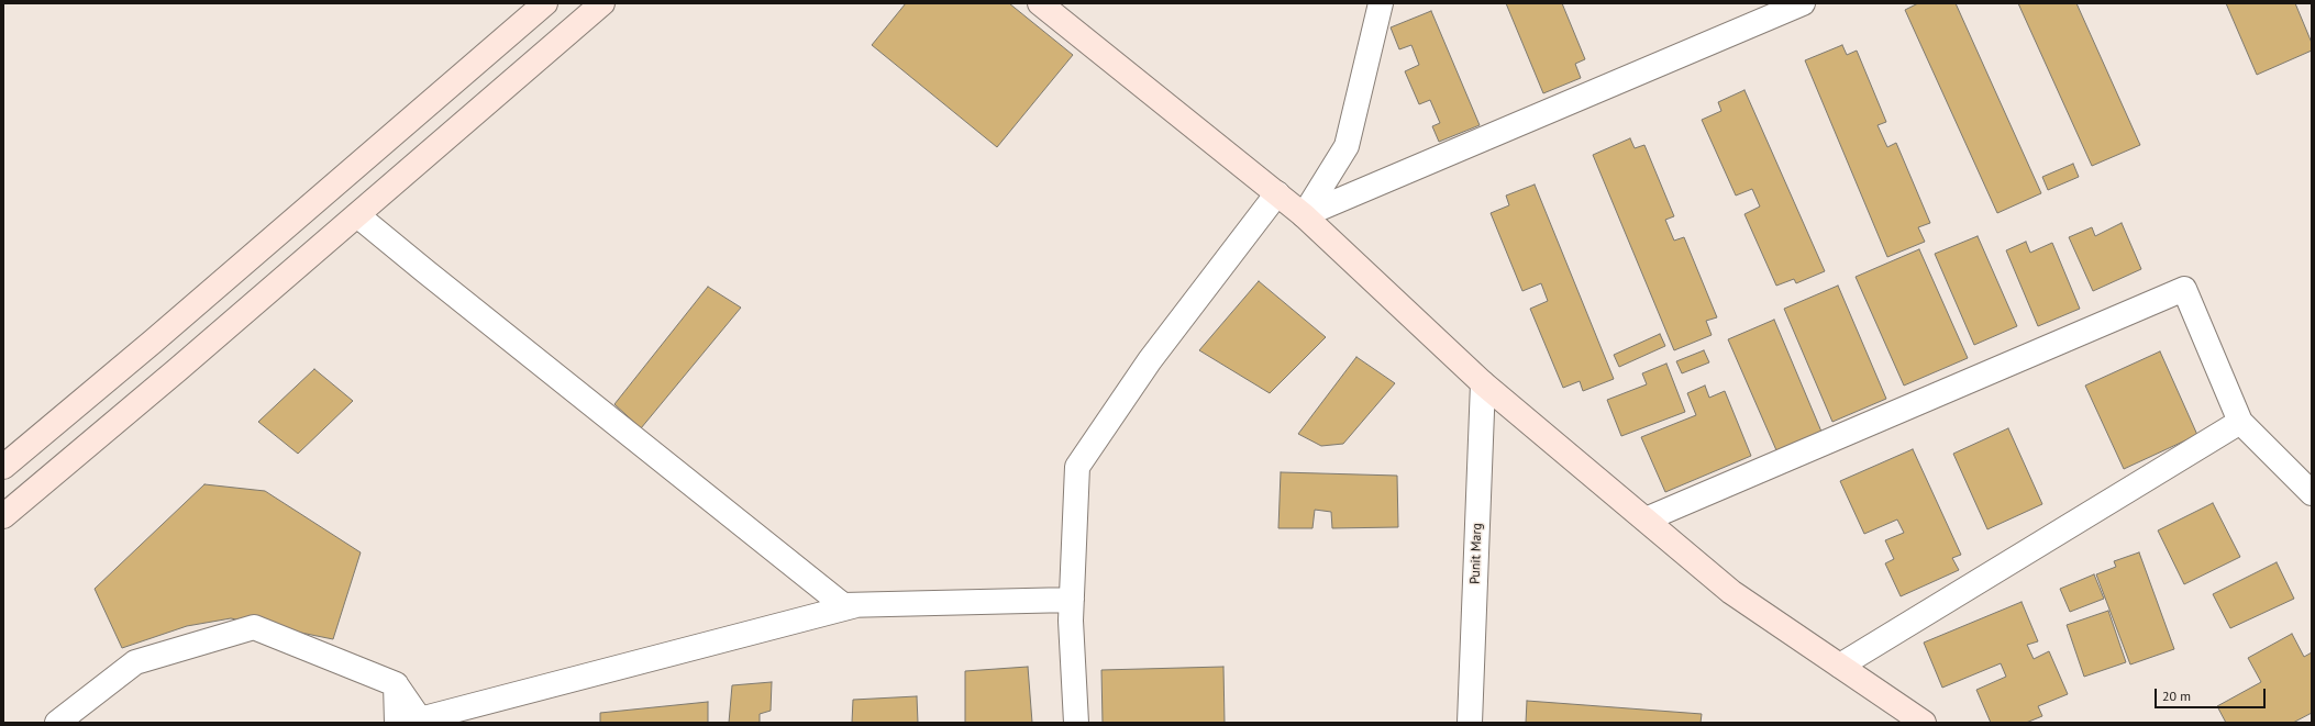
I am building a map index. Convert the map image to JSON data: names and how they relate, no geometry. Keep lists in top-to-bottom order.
{
  "streets": {
    "street": ["Punit Marg"]
  },
  "scale_bar": "20 m"
}
